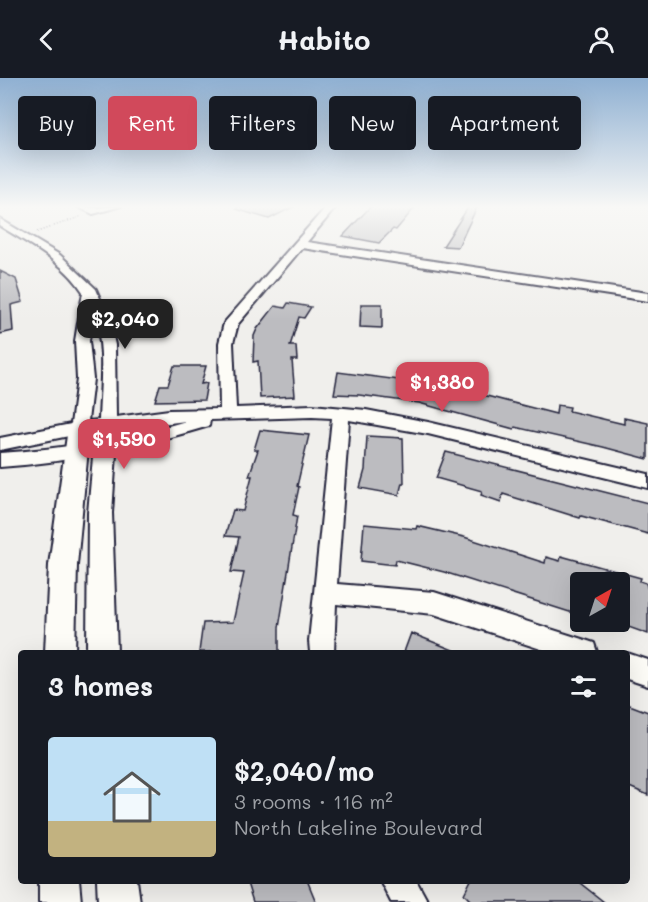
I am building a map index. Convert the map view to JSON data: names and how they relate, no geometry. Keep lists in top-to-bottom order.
{
  "north": "top right",
  "page": {
    "header": "Habito",
    "chip": [
      "Buy",
      "Rent",
      "Filters",
      "New",
      "Apartment"
    ],
    "price": ["$2,040", "$1,380", "$1,590"],
    "heading": "3 homes",
    "list": [
      {
        "name": "$2,040/mo",
        "note": "3 rooms · 116 m² · North Lakeline Boulevard"
      }
    ]
  }
}
